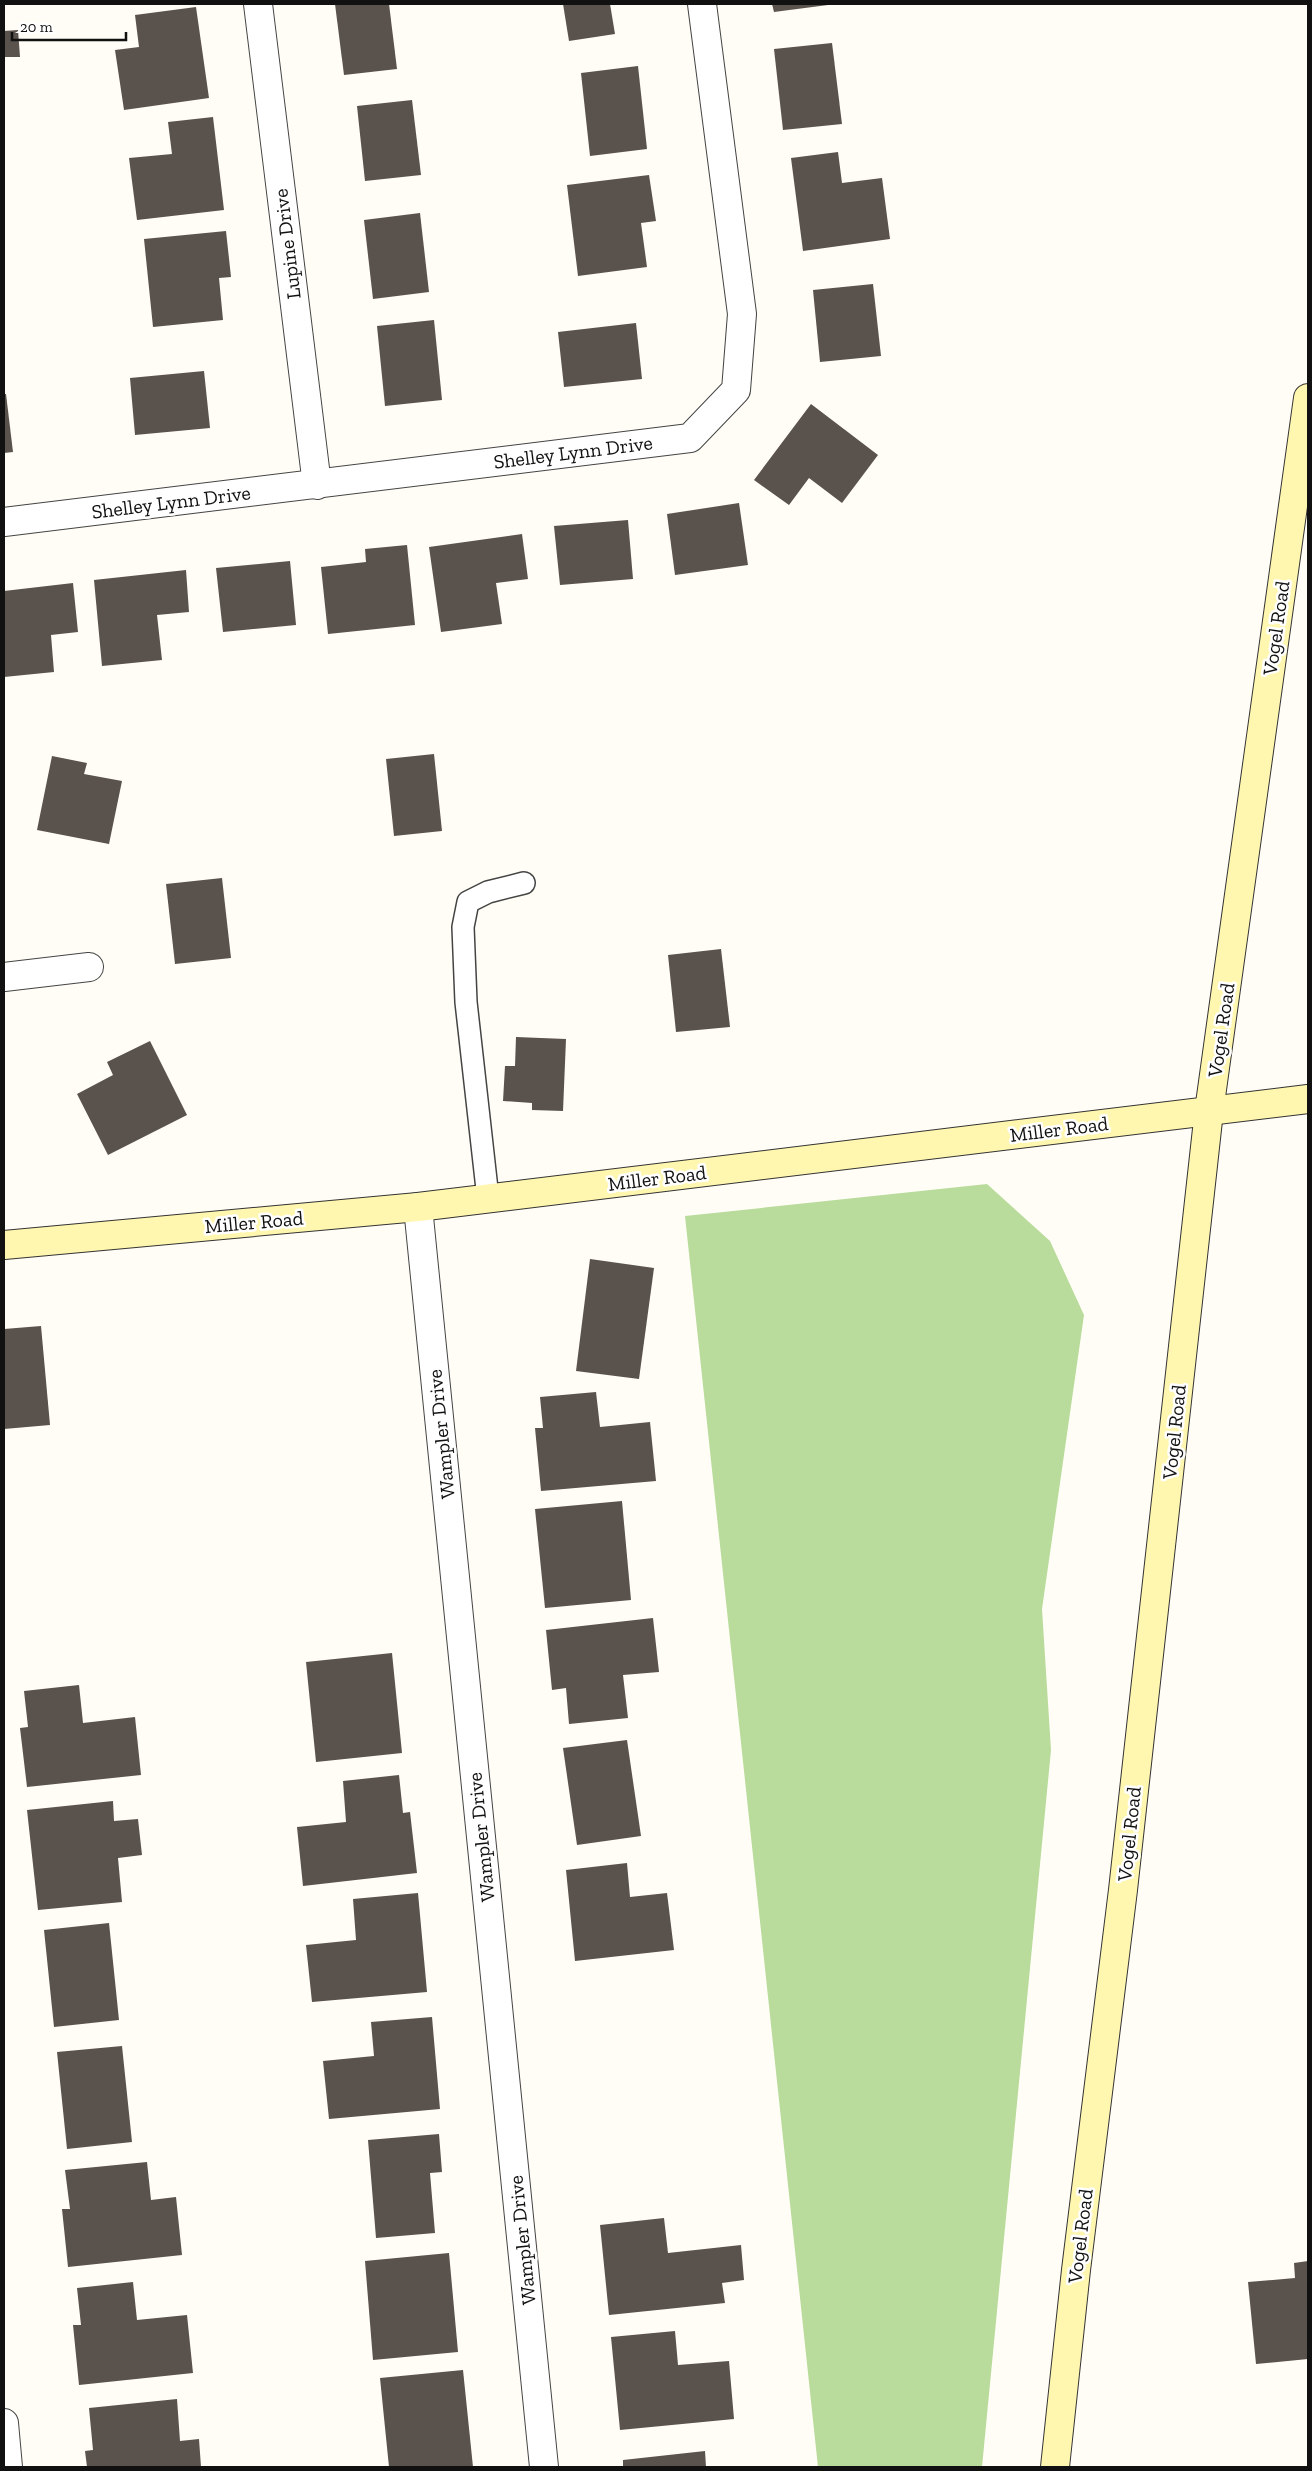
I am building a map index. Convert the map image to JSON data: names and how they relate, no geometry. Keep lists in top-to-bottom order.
{
  "streets": {
    "main road": ["Vogel Road", "Miller Road"],
    "street": ["Lupine Drive", "Shelley Lynn Drive", "Wampler Drive"]
  },
  "crossings": [
    ["Lupine Drive", "Shelley Lynn Drive"],
    ["Vogel Road", "Miller Road"],
    ["Miller Road", "Wampler Drive"]
  ],
  "scale_bar": "20 m"
}
